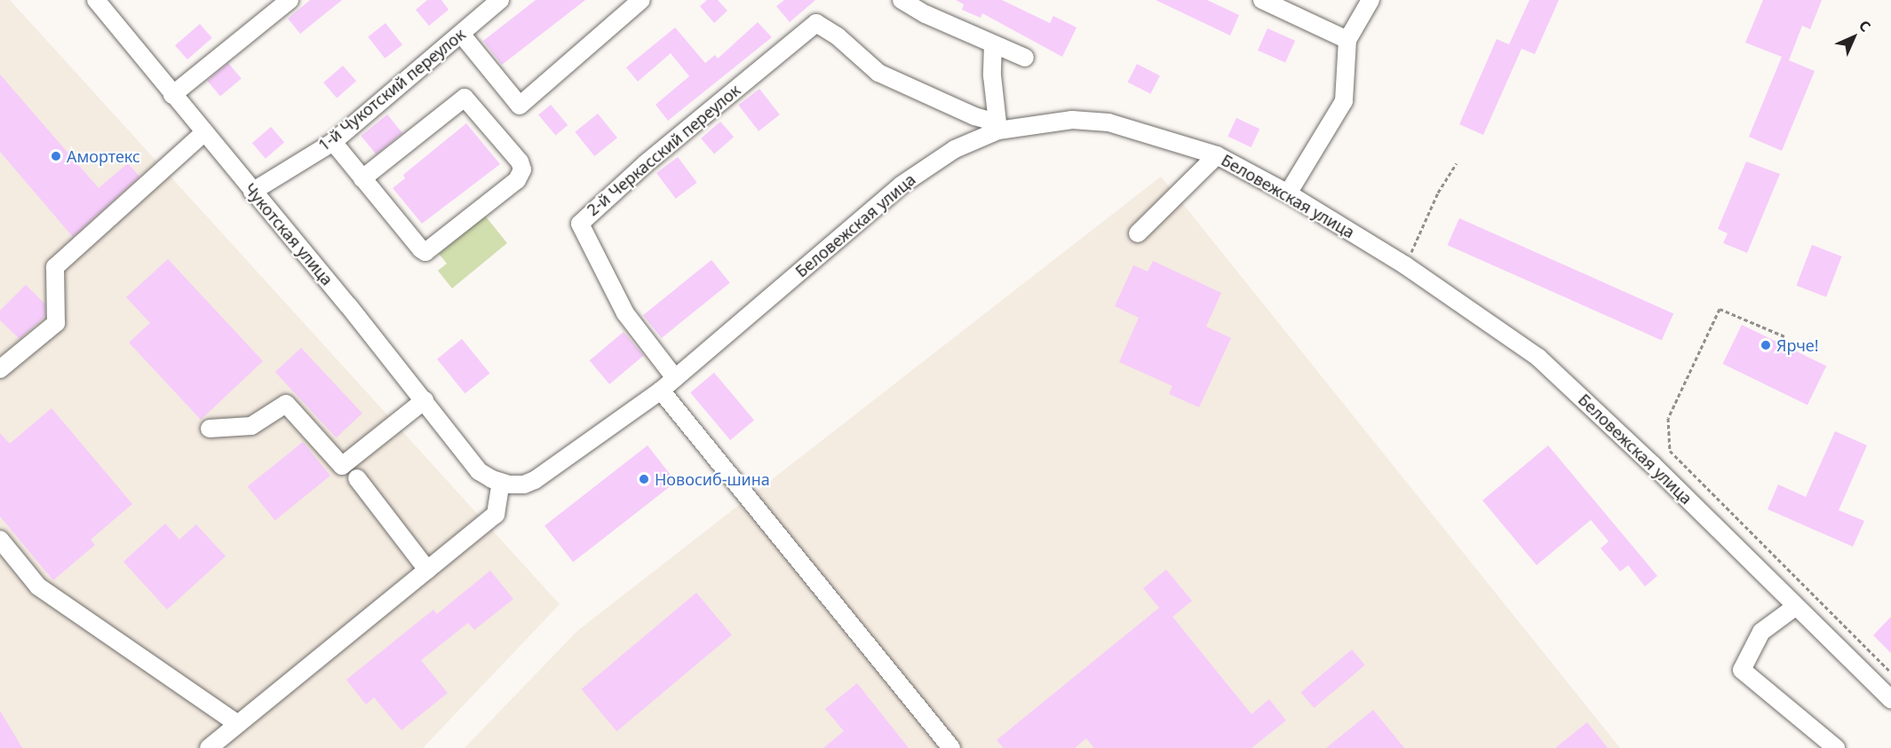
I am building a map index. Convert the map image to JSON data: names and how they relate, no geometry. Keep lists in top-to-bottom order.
{
  "streets": {
    "street": [
      "1-й Чукотский переулок",
      "2-й Черкасский переулок",
      "Беловежская улица",
      "Чукотская улица"
    ]
  },
  "crossings": [
    ["1-й Чукотский переулок", "Чукотская улица"],
    ["2-й Черкасский переулок", "Беловежская улица"],
    ["Беловежская улица", "Чукотская улица"]
  ],
  "places": ["Амортекс", "Ярче!", "Новосиб-шина"],
  "north": "top right"
}
